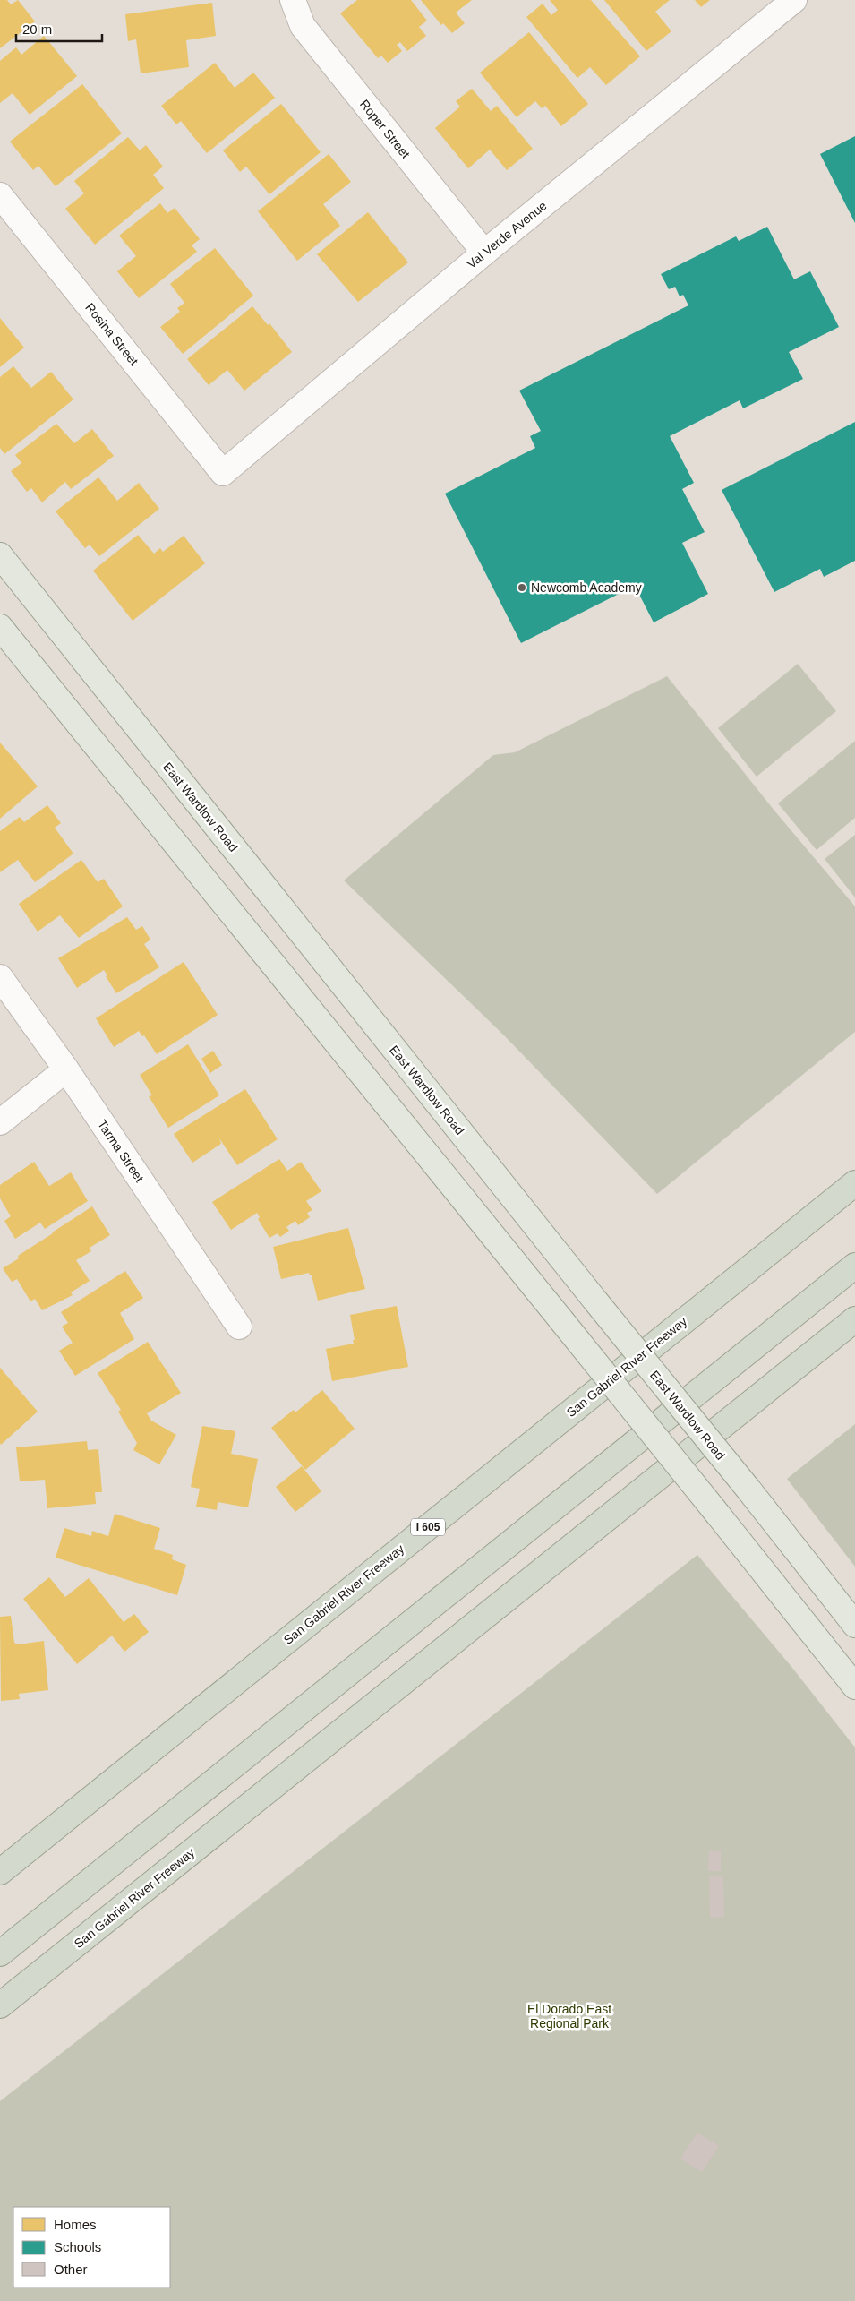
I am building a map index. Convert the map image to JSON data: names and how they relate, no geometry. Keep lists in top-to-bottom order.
{
  "streets": {
    "highway": ["San Gabriel River Freeway", "I 605"],
    "main road": ["East Wardlow Road"],
    "street": [
      "Roper Street",
      "Val Verde Avenue",
      "Rosina Street",
      "Tarma Street"
    ]
  },
  "crossings": [
    ["Roper Street", "Val Verde Avenue"],
    ["Val Verde Avenue", "Rosina Street"]
  ],
  "parks": ["El Dorado East Regional Park"],
  "places": ["Newcomb Academy"],
  "legend": ["Homes", "Schools", "Other"],
  "scale_bar": "20 m"
}
